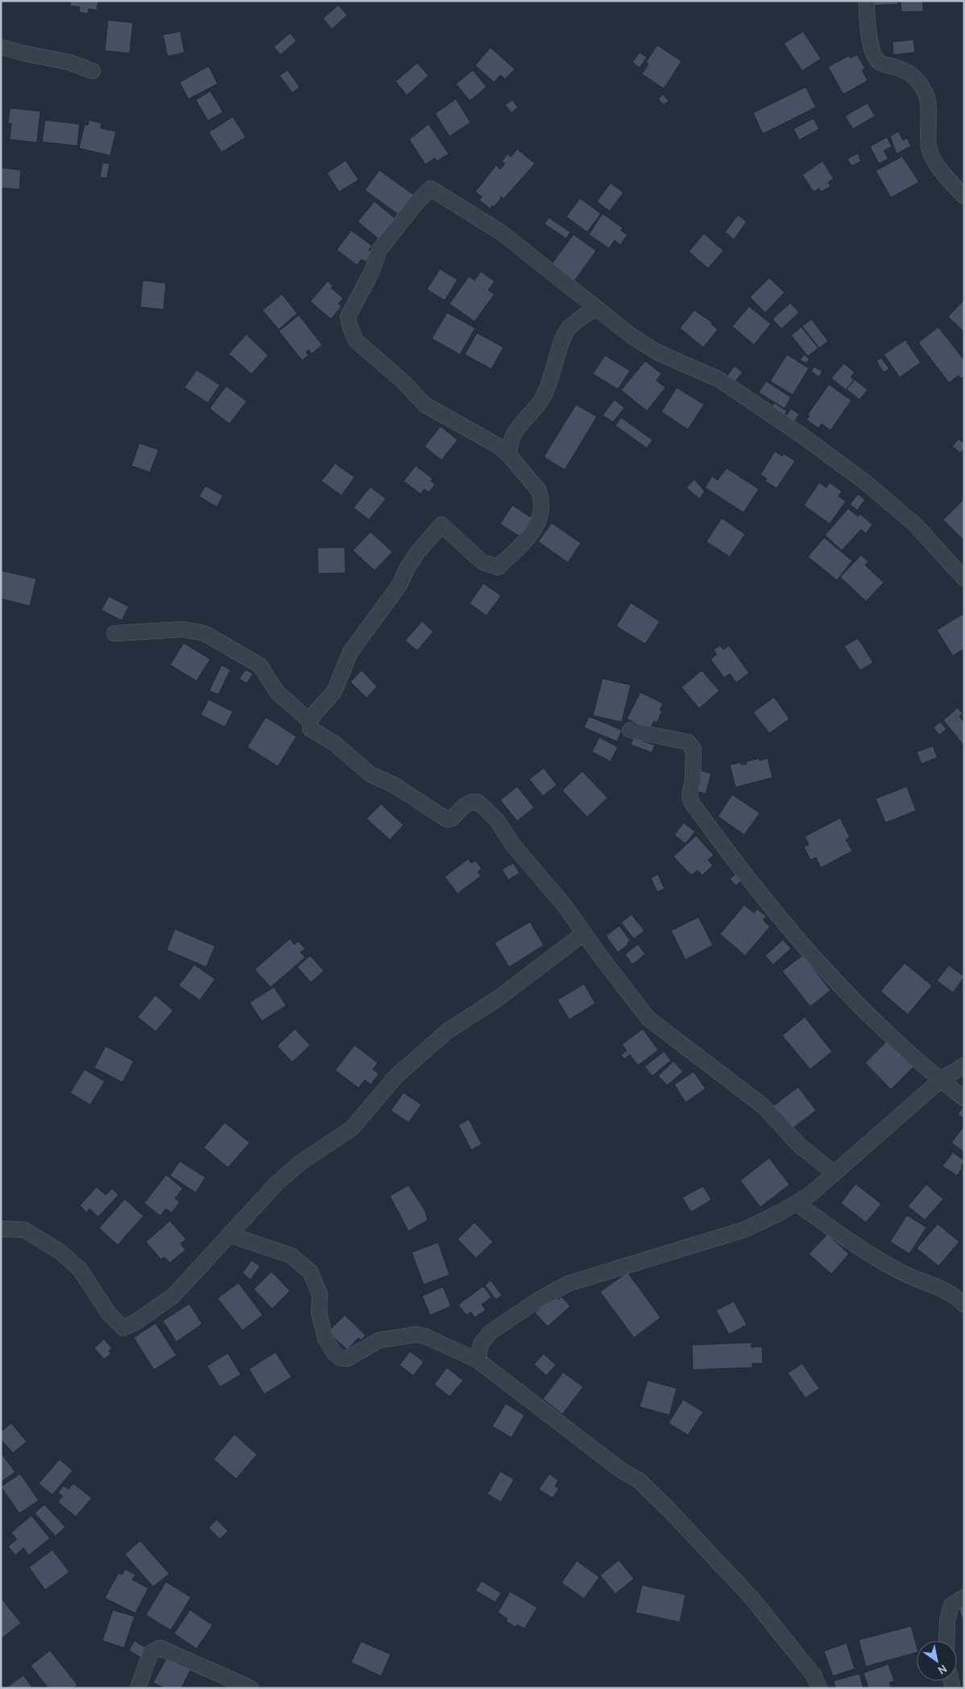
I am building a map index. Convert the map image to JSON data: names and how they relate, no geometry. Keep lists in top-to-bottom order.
{
  "north": "bottom right"
}
